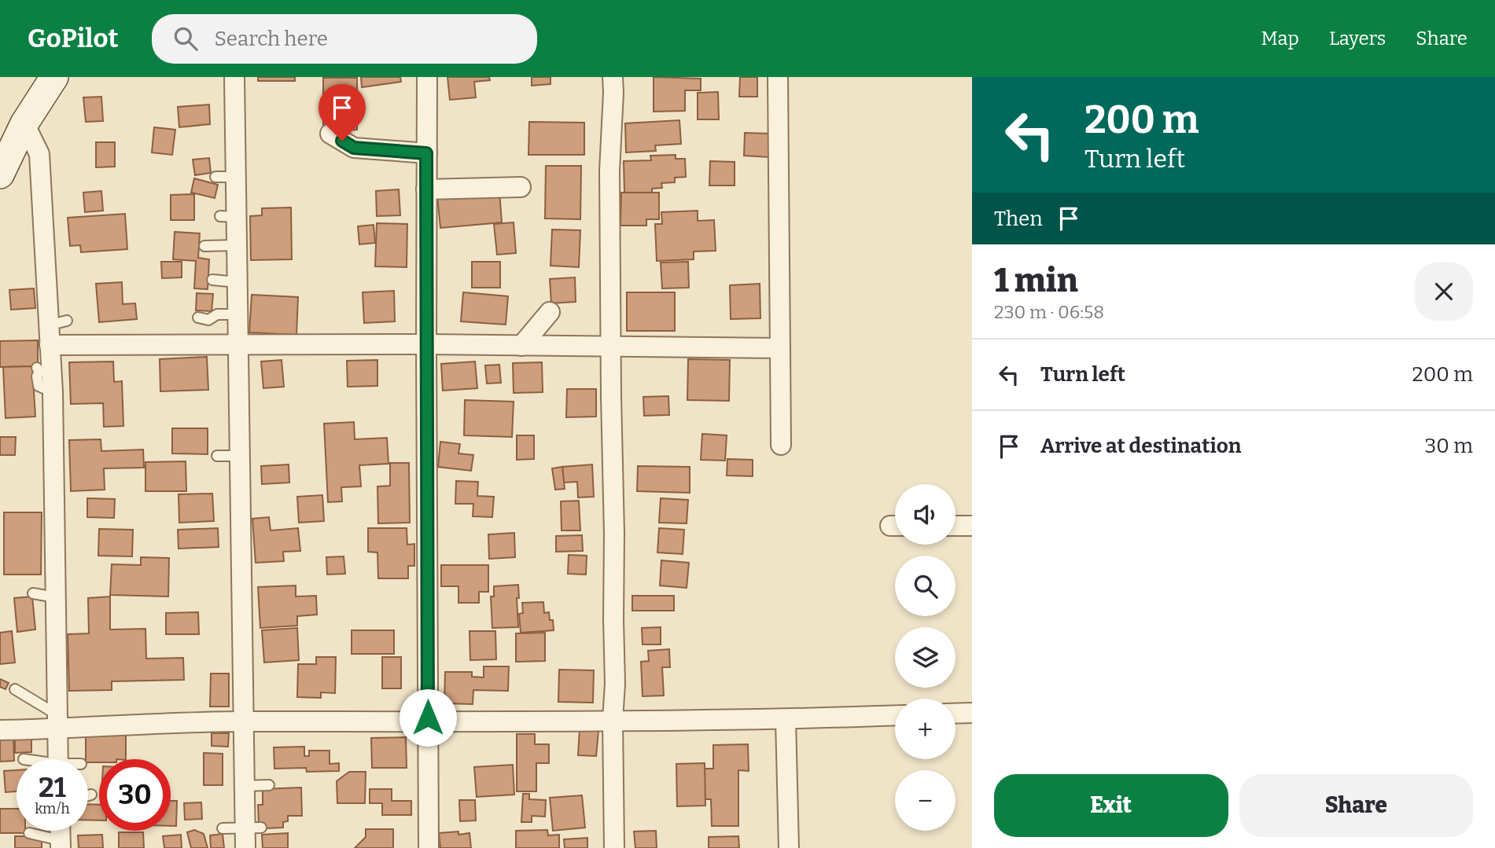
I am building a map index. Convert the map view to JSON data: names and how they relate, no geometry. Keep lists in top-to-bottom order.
{
  "page": {
    "header": "GoPilot",
    "search": "Search here",
    "nav": ["Map", "Layers", "Share"],
    "turn": ["200 m", "Turn left"],
    "then": "Then",
    "heading": ["1 min", "230 m · 06:58"],
    "list": [
      {
        "name": "Turn left",
        "value": "200 m"
      },
      {
        "name": "Arrive at destination",
        "value": "30 m"
      }
    ],
    "map_buttons": ["+", "−"],
    "speed": "21 km/h",
    "limit": "30",
    "buttons": ["Exit", "Share"]
  }
}
